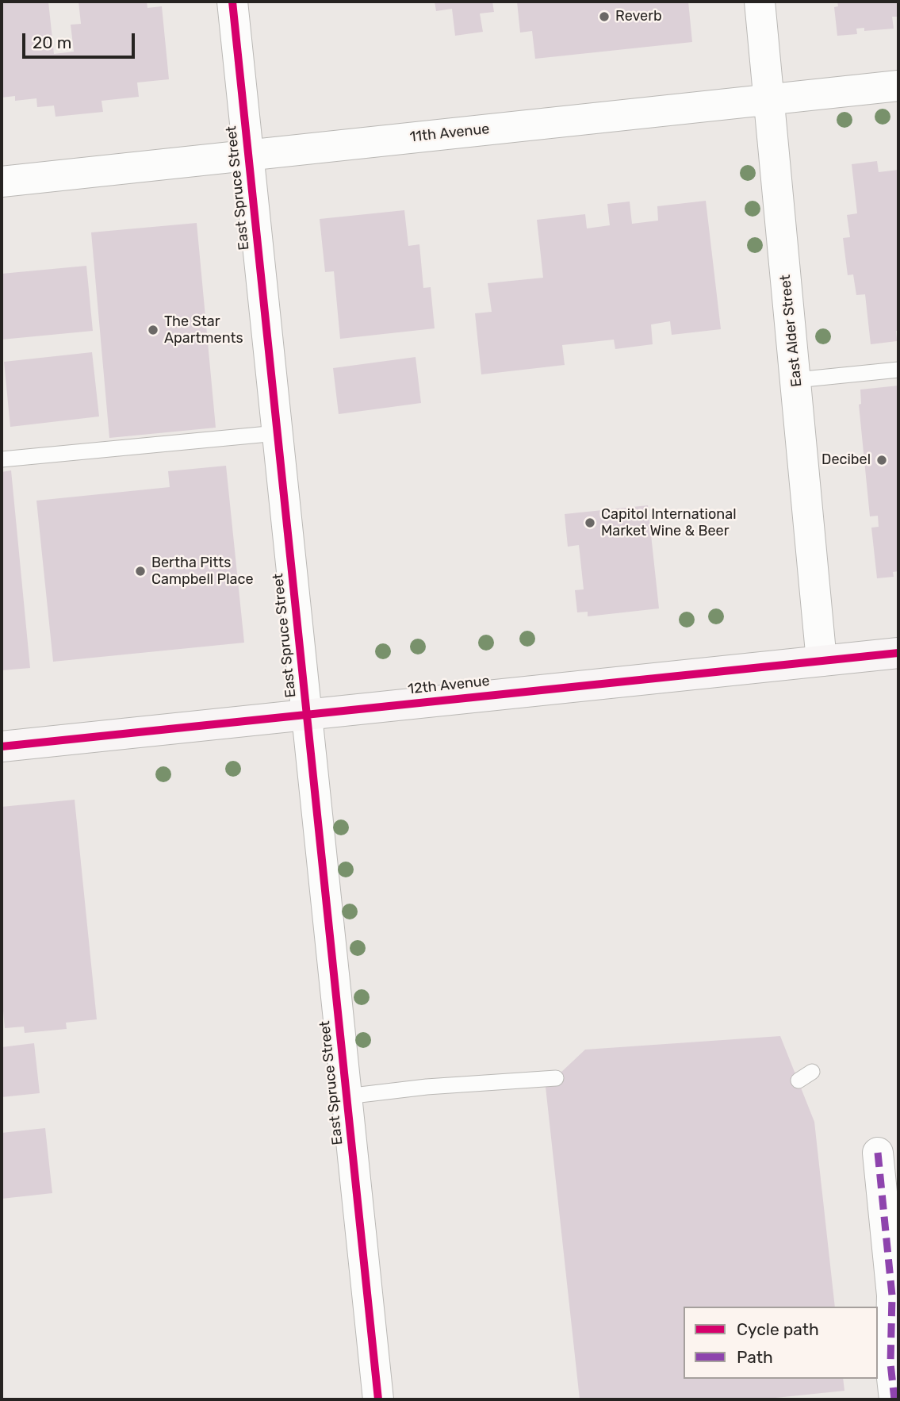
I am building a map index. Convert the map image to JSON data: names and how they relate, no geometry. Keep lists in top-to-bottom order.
{
  "streets": {
    "main road": ["12th Avenue"],
    "street": ["11th Avenue", "East Spruce Street", "East Alder Street"]
  },
  "crossings": [
    ["11th Avenue", "East Spruce Street"],
    ["11th Avenue", "East Alder Street"],
    ["East Spruce Street", "12th Avenue"],
    ["East Alder Street", "12th Avenue"]
  ],
  "places": [
    "Reverb",
    "The Star Apartments",
    "Decibel",
    "Capitol International Market Wine & Beer",
    "Bertha Pitts Campbell Place"
  ],
  "legend": ["Cycle path", "Path"],
  "scale_bar": "20 m"
}
